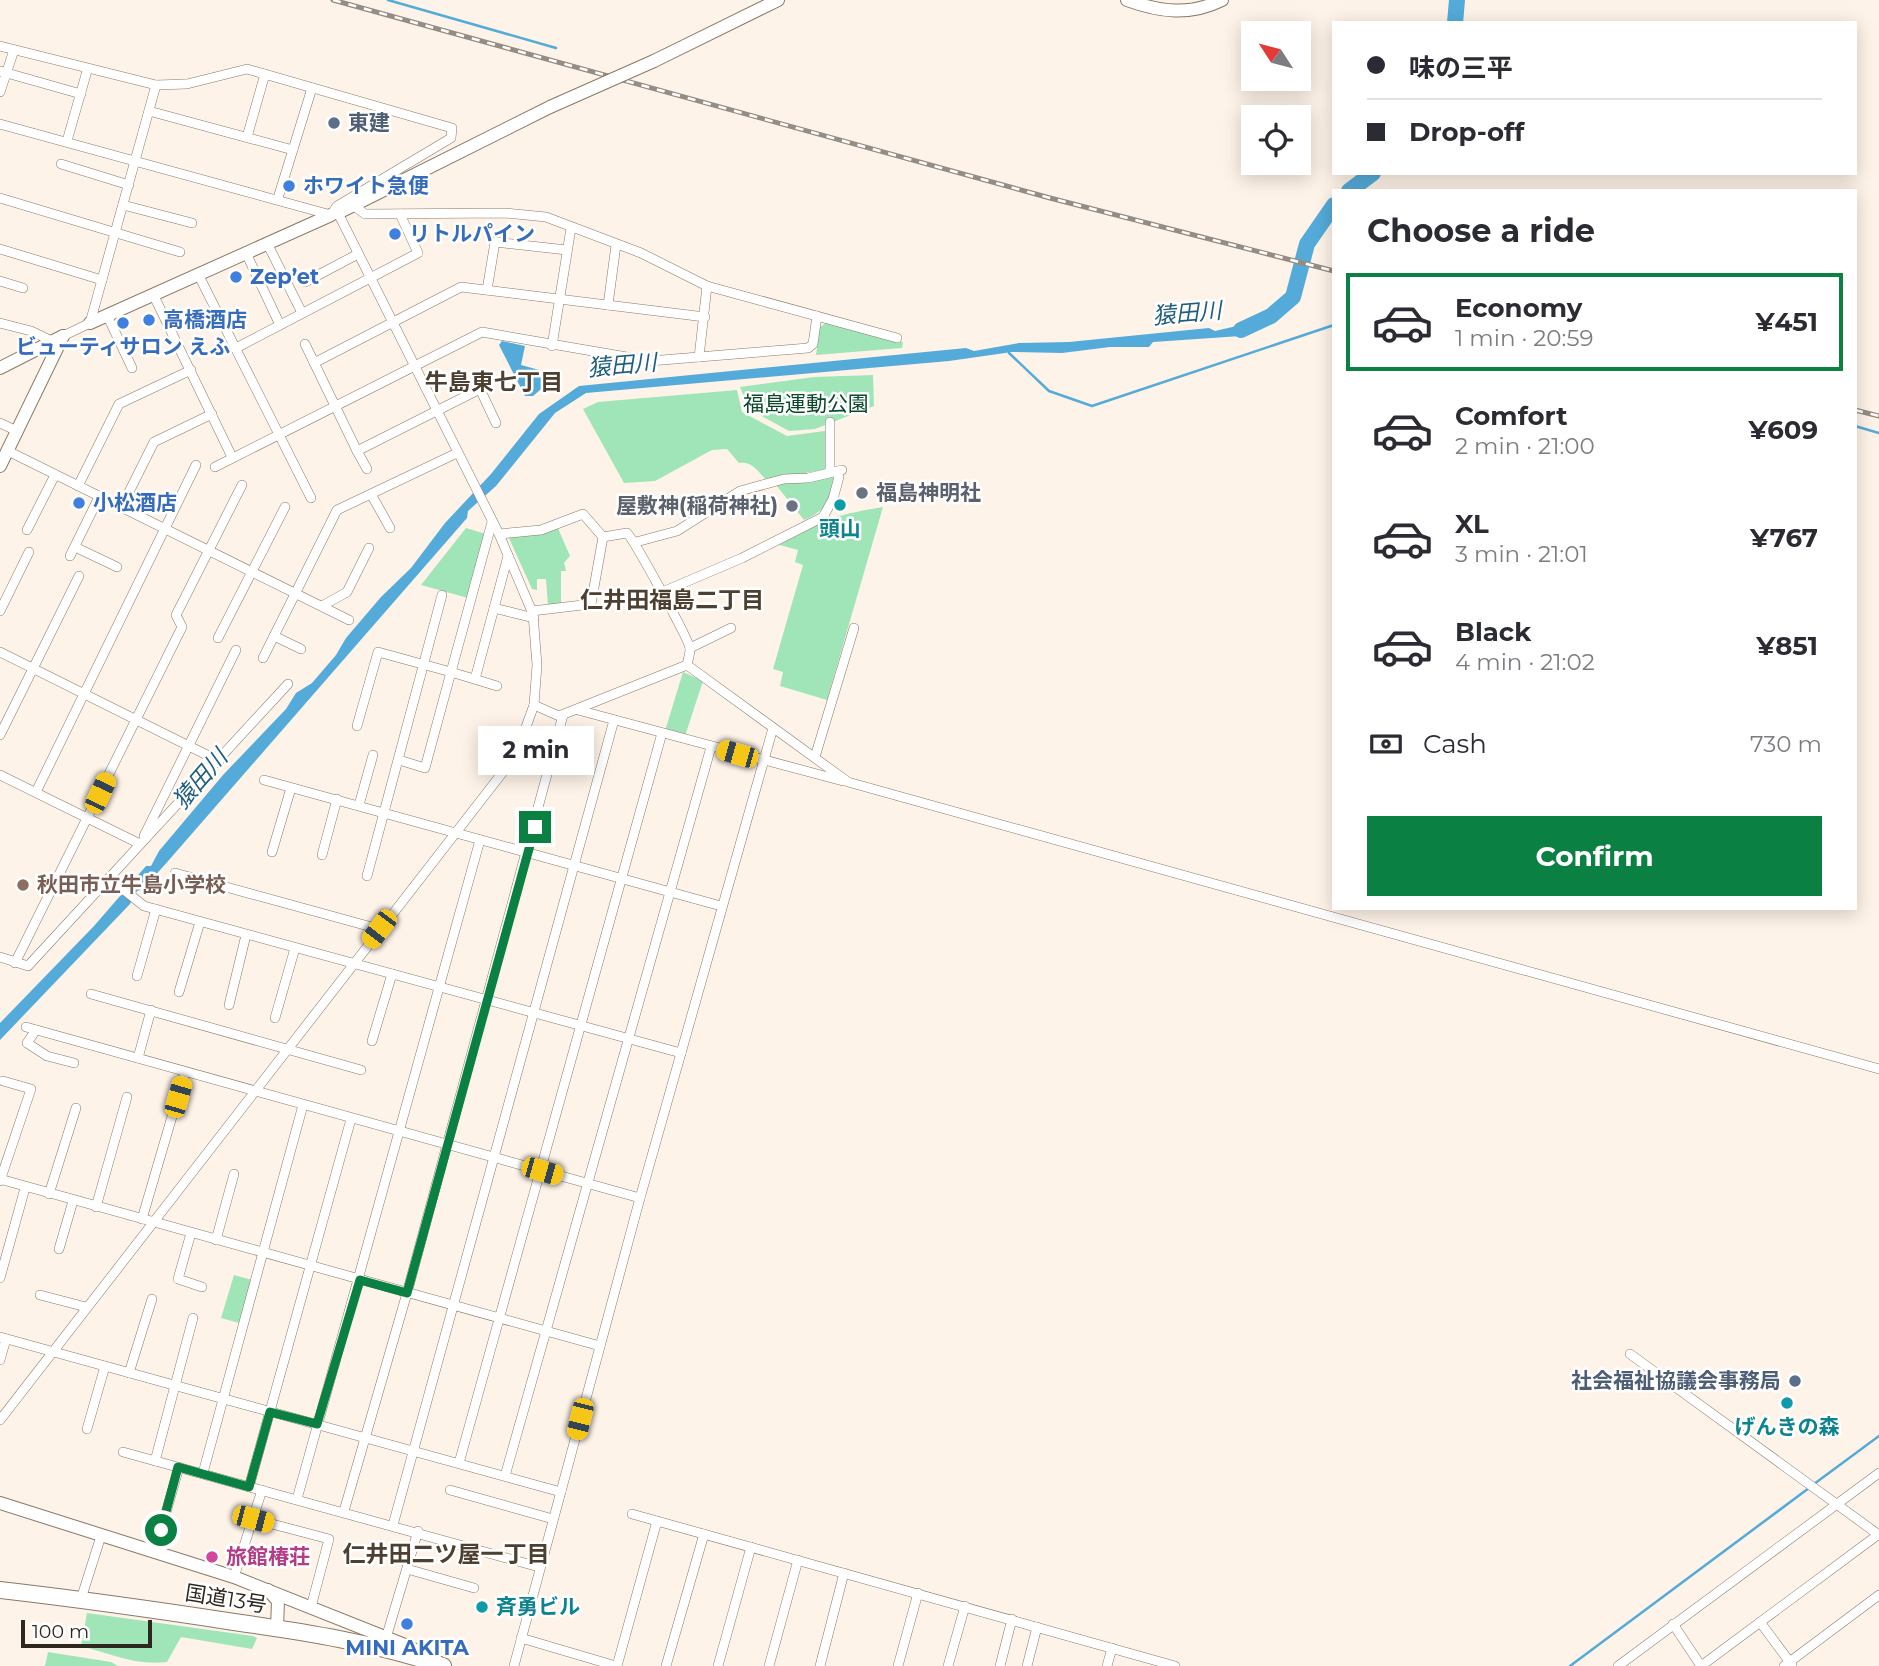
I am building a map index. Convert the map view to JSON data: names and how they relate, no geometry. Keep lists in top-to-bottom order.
{
  "streets": {
    "highway": ["国道13号"]
  },
  "districts": ["牛島東七丁目", "仁井田福島二丁目", "仁井田二ツ屋一丁目"],
  "water": ["猿田川"],
  "parks": ["福島運動公園"],
  "places": [
    "東建",
    "ホワイト急便",
    "リトルパイン",
    "Zep’et",
    "高橋酒店",
    "ビューティサロン えふ",
    "福島神明社",
    "小松酒店",
    "頭山",
    "屋敷神(稲荷神社)",
    "秋田市立牛島小学校",
    "社会福祉協議会事務局",
    "げんきの森",
    "旅館椿荘",
    "斉勇ビル",
    "MINI AKITA"
  ],
  "scale_bar": "100 m",
  "north": "top left",
  "page": {
    "banner": ["味の三平", "Drop-off"],
    "heading": "Choose a ride",
    "list": [
      {
        "name": "Economy",
        "note": "1 min · 20:59",
        "value": "¥451"
      },
      {
        "name": "Comfort",
        "note": "2 min · 21:00",
        "value": "¥609"
      },
      {
        "name": "XL",
        "note": "3 min · 21:01",
        "value": "¥767"
      },
      {
        "name": "Black",
        "note": "4 min · 21:02",
        "value": "¥851"
      }
    ],
    "pay": ["Cash", "730 m"],
    "bubble": "2 min",
    "buttons": "Confirm",
    "scale": "100 m"
  }
}
